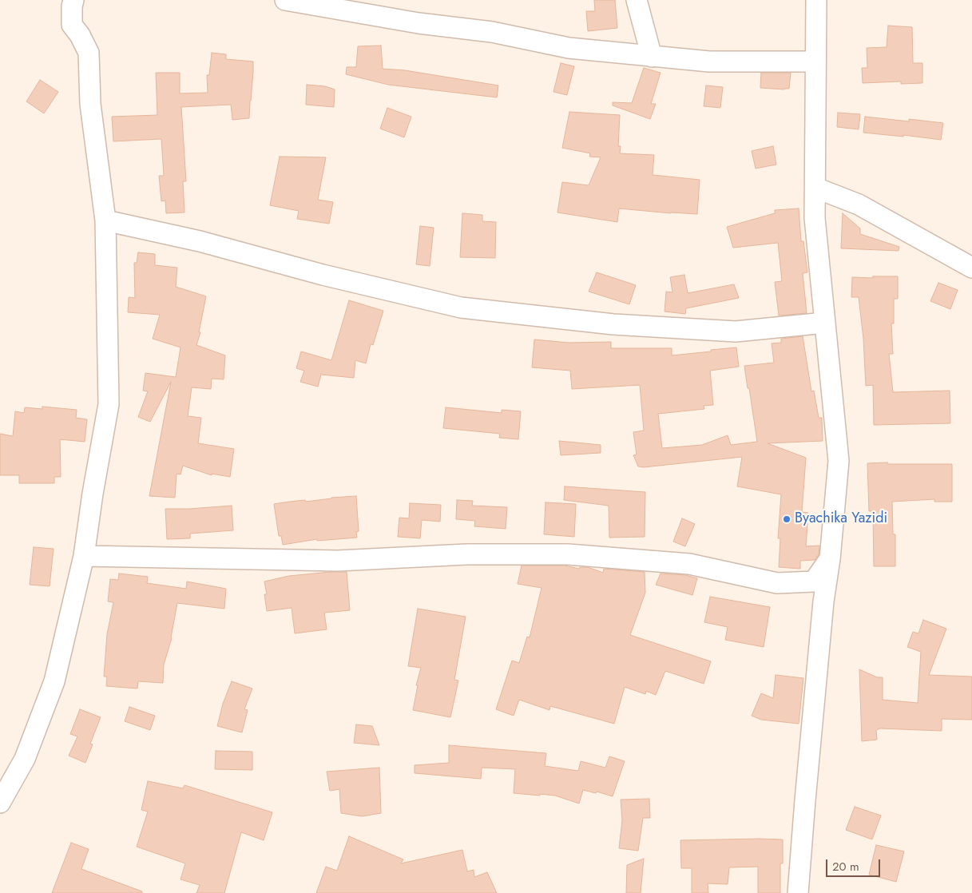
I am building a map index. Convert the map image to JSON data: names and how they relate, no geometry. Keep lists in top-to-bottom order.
{
  "places": ["Byachika Yazidi"],
  "scale_bar": "20 m"
}
